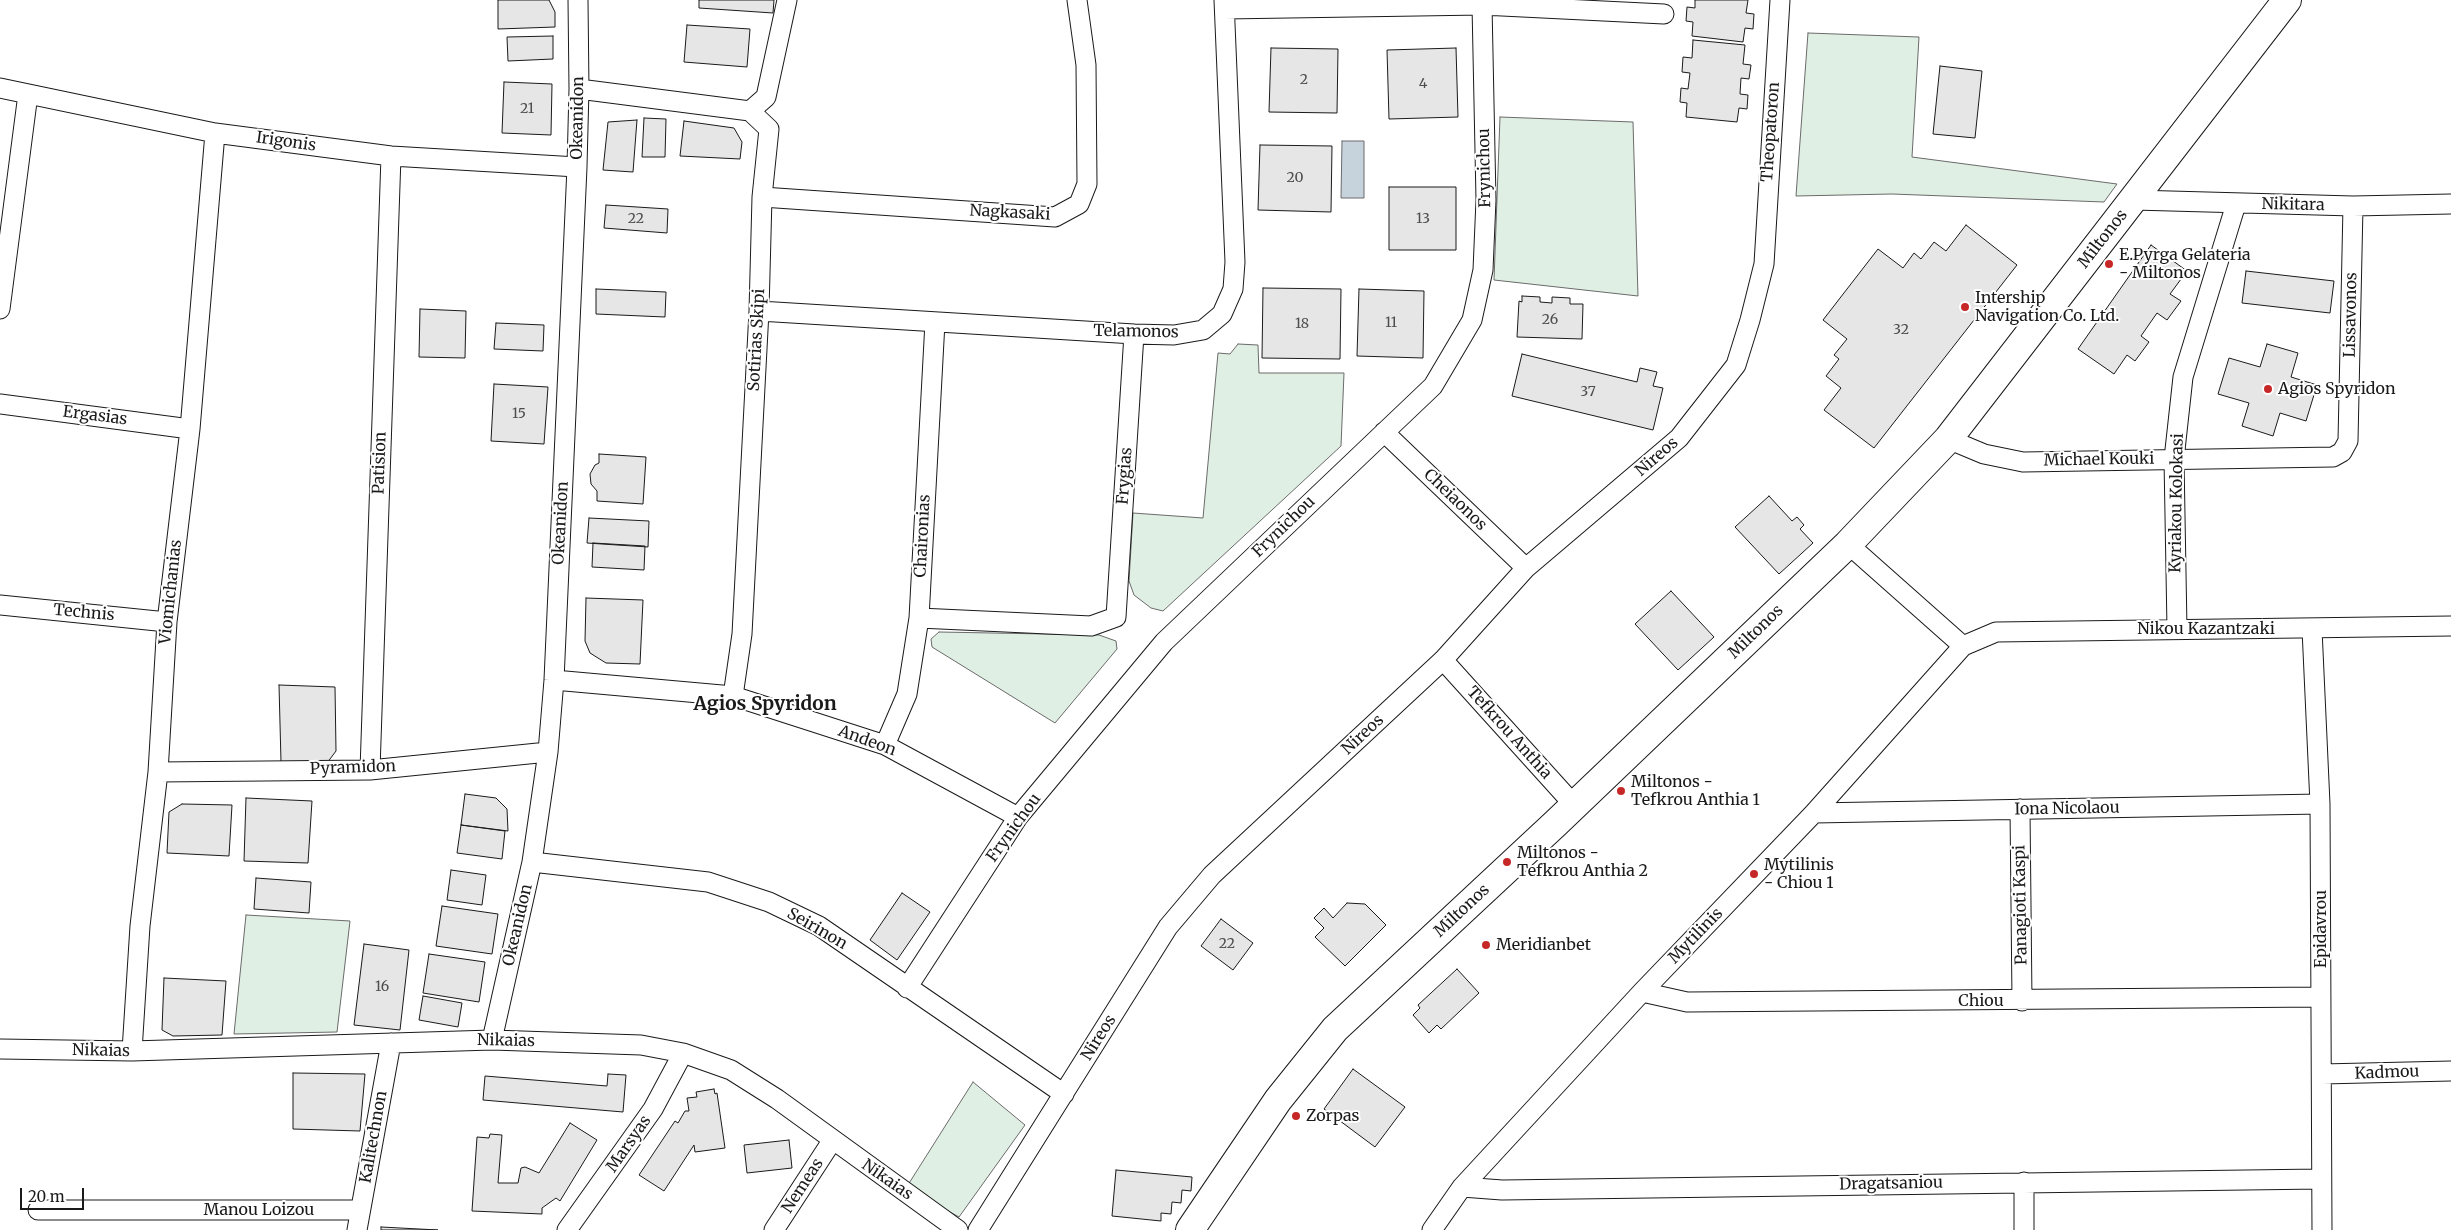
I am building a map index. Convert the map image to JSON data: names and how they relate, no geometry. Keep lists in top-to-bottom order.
{
  "streets": {
    "street": [
      "Okeanidon",
      "Theopatoron",
      "Irigonis",
      "Frynichou",
      "Nikitara",
      "Nagkasaki",
      "Miltonos",
      "Lissavonos",
      "Telamonos",
      "Sotirias Skipi",
      "Ergasias",
      "Nireos",
      "Michael Kouki",
      "Patision",
      "Frygias",
      "Cheiaonos",
      "Kyriakou Kolokasi",
      "Chaironias",
      "Viomichanias",
      "Technis",
      "Nikou Kazantzaki",
      "Tefkrou Anthia",
      "Andeon",
      "Pyramidon",
      "Iona Nicolaou",
      "Panagioti Kaspi",
      "Seirinon",
      "Epidavrou",
      "Mytilinis",
      "Chiou",
      "Nikaias",
      "Kadmou",
      "Kalitechnon",
      "Marsyas",
      "Dragatsaniou",
      "Nemeas",
      "Manou Loizou"
    ]
  },
  "crossings": [
    ["Okeanidon", "Irigonis"],
    ["Okeanidon", "Andeon"],
    ["Okeanidon", "Pyramidon"],
    ["Okeanidon", "Seirinon"],
    ["Okeanidon", "Nikaias"],
    ["Theopatoron", "Nireos"],
    ["Irigonis", "Patision"],
    ["Irigonis", "Viomichanias"],
    ["Frynichou", "Cheiaonos"],
    ["Frynichou", "Andeon"],
    ["Frynichou", "Seirinon"],
    ["Nikitara", "Miltonos"],
    ["Nikitara", "Lissavonos"],
    ["Nikitara", "Kyriakou Kolokasi"],
    ["Nagkasaki", "Sotirias Skipi"],
    ["Miltonos", "Michael Kouki"],
    ["Miltonos", "Tefkrou Anthia"],
    ["Lissavonos", "Michael Kouki"],
    ["Telamonos", "Sotirias Skipi"],
    ["Telamonos", "Frygias"],
    ["Telamonos", "Chaironias"],
    ["Sotirias Skipi", "Andeon"],
    ["Ergasias", "Viomichanias"],
    ["Nireos", "Cheiaonos"],
    ["Nireos", "Tefkrou Anthia"],
    ["Nireos", "Seirinon"],
    ["Michael Kouki", "Kyriakou Kolokasi"],
    ["Patision", "Pyramidon"],
    ["Frygias", "Chaironias"],
    ["Kyriakou Kolokasi", "Nikou Kazantzaki"],
    ["Chaironias", "Andeon"],
    ["Viomichanias", "Technis"],
    ["Viomichanias", "Pyramidon"],
    ["Viomichanias", "Nikaias"],
    ["Nikou Kazantzaki", "Epidavrou"],
    ["Nikou Kazantzaki", "Mytilinis"],
    ["Iona Nicolaou", "Panagioti Kaspi"],
    ["Iona Nicolaou", "Epidavrou"],
    ["Iona Nicolaou", "Mytilinis"],
    ["Panagioti Kaspi", "Chiou"],
    ["Epidavrou", "Chiou"],
    ["Epidavrou", "Kadmou"],
    ["Epidavrou", "Dragatsaniou"],
    ["Mytilinis", "Chiou"],
    ["Mytilinis", "Dragatsaniou"],
    ["Nikaias", "Kalitechnon"],
    ["Nikaias", "Marsyas"],
    ["Nikaias", "Nemeas"],
    ["Kalitechnon", "Manou Loizou"]
  ],
  "districts": ["Agios Spyridon"],
  "places": [
    "E.Pyrga Gelateria - Miltonos",
    "Intership Navigation Co. Ltd.",
    "Agios Spyridon",
    "Miltonos - Tefkrou Anthia 1",
    "Miltonos - Tefkrou Anthia 2",
    "Mytilinis - Chiou 1",
    "Meridianbet",
    "Zorpas"
  ],
  "house_numbers": [
    "2",
    "4",
    "21",
    "20",
    "22",
    "13",
    "26",
    "11",
    "18",
    "32",
    "37",
    "15",
    "22",
    "16"
  ],
  "scale_bar": "20 m"
}
